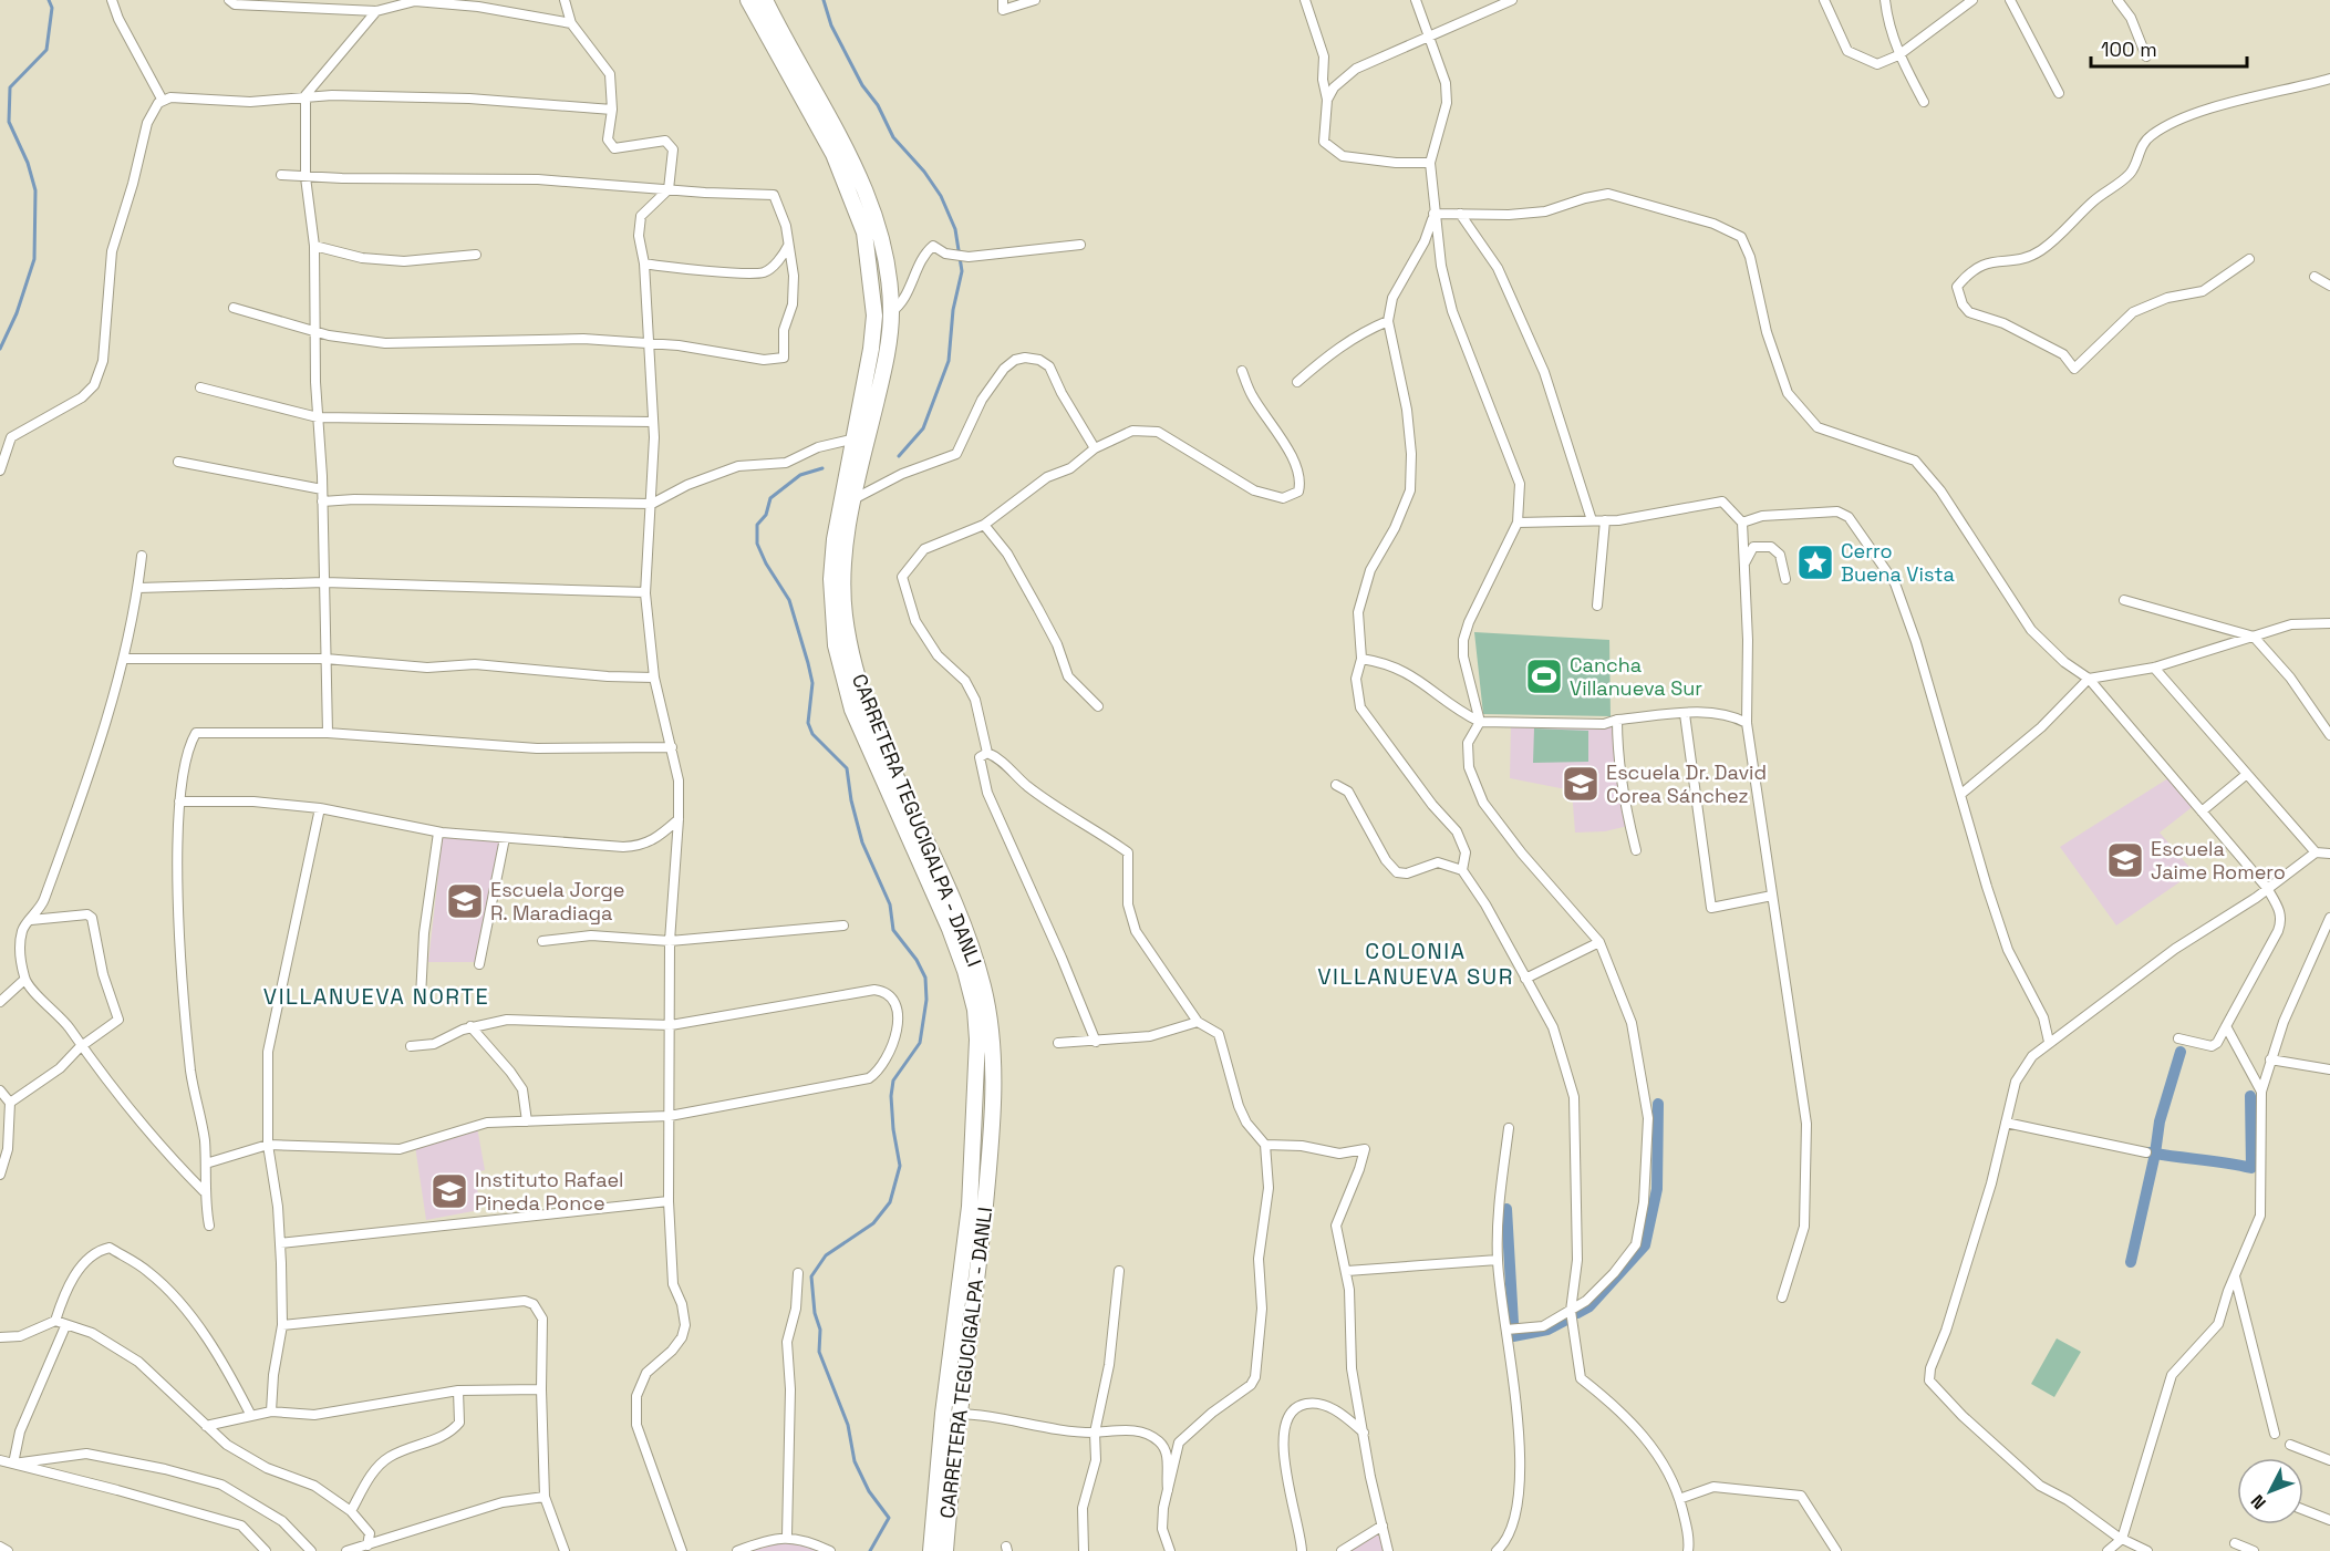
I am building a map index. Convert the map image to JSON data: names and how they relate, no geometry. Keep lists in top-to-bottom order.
{
  "streets": {
    "highway": ["CARRETERA TEGUCIGALPA - DANLI"]
  },
  "districts": ["COLONIA VILLANUEVA SUR", "VILLANUEVA NORTE"],
  "places": {
    "place": ["Cerro Buena Vista"],
    "sports": ["Cancha Villanueva Sur"],
    "school or university": [
      "Escuela Dr. David Corea Sánchez",
      "Escuela Jaime Romero",
      "Escuela Jorge R. Maradiaga",
      "Instituto Rafael Pineda Ponce"
    ]
  },
  "scale_bar": "100 m",
  "north": "bottom left"
}
